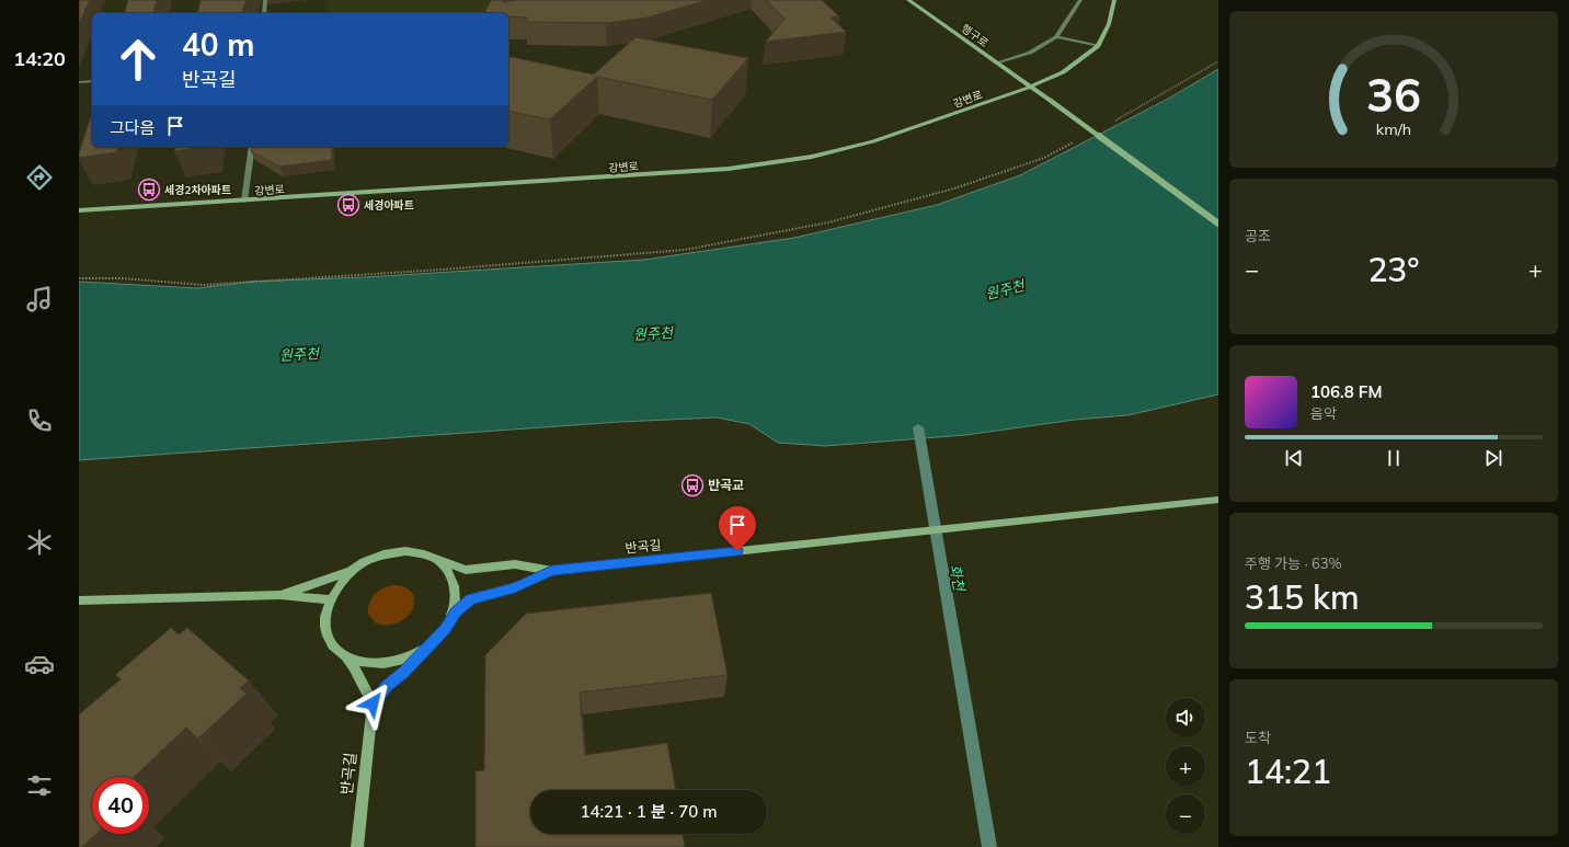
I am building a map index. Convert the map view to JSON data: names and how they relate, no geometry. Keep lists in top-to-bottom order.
{
  "streets": {
    "street": ["행구로", "강변로", "반곡길"]
  },
  "crossings": [
    ["행구로", "강변로"]
  ],
  "water": ["원주천", "화천"],
  "places": {
    "bus stop": ["세경2차아파트", "세경아파트", "반곡교"]
  },
  "page": {
    "tabs": "14:20",
    "turn": ["40 m", "반곡길"],
    "then": "그다음",
    "tile": [
      "공조",
      ["주행 가능 · 63%", "315 km"],
      ["도착", "14:21"]
    ],
    "heat": ["−", "23°", "+"],
    "song": ["106.8 FM", "음악"],
    "map_buttons": ["+", "−"],
    "limit": "40",
    "trip": "14:21 · 1 분 · 70 m",
    "gauge": ["36", "km/h"]
  }
}
